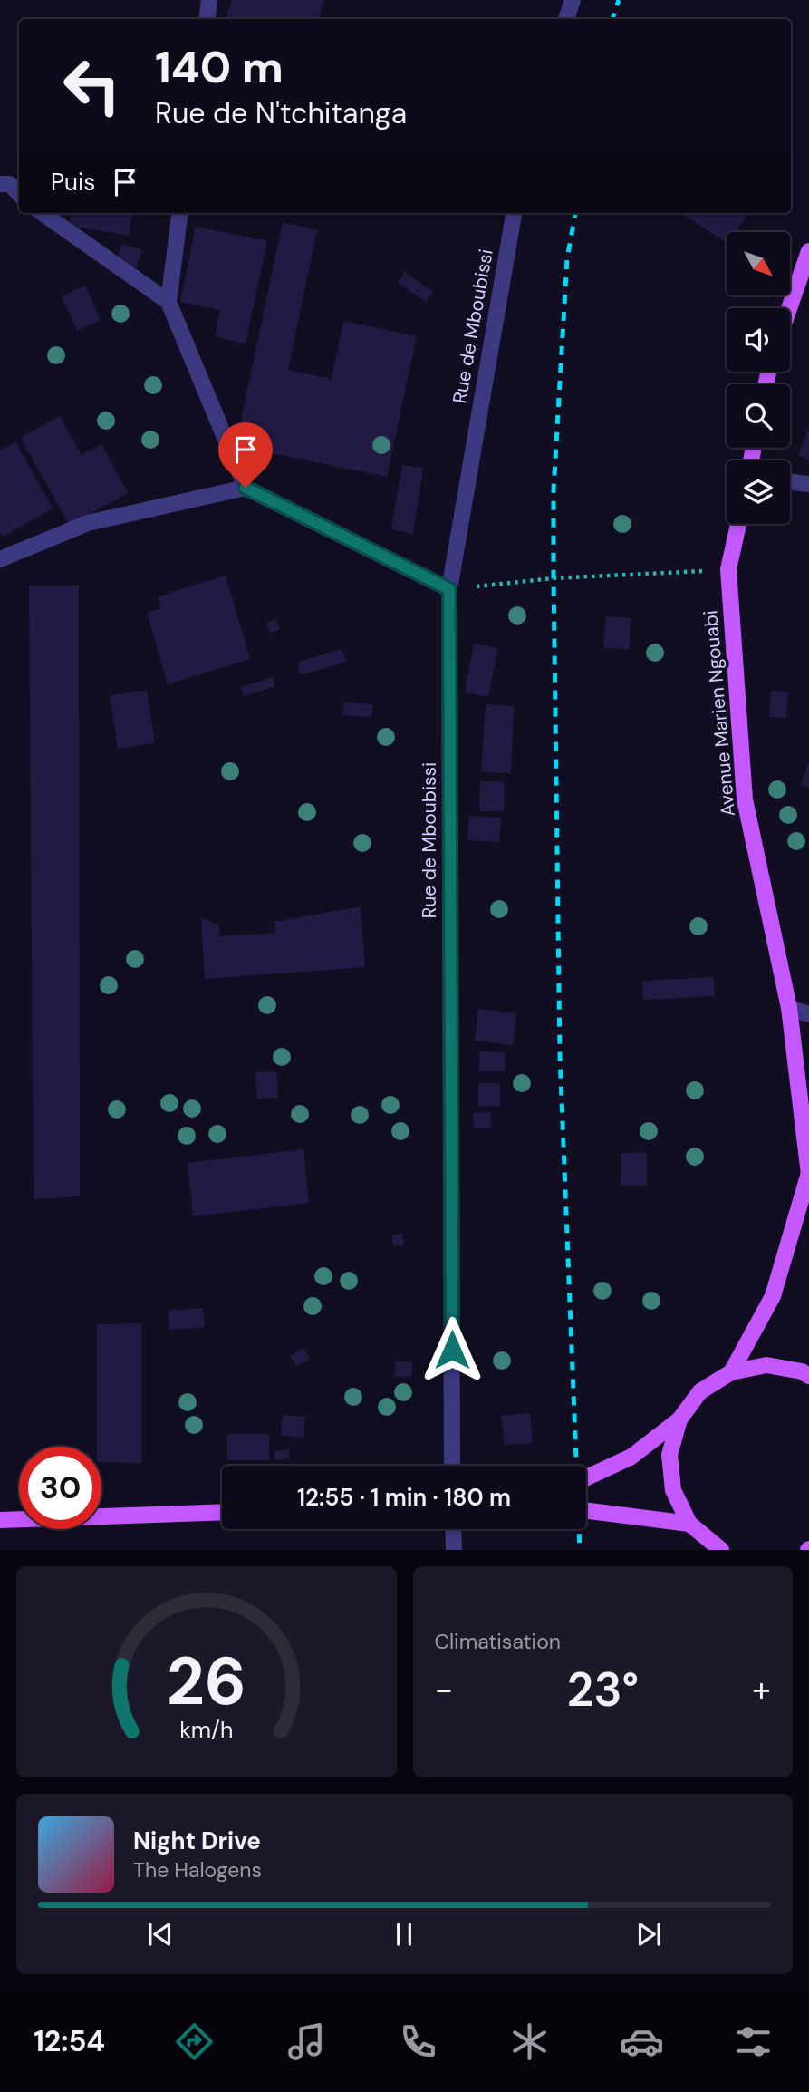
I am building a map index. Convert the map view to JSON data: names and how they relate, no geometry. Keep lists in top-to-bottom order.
{
  "streets": {
    "main road": ["Avenue Marien Ngouabi"],
    "street": ["Rue de Mboubissi"]
  },
  "north": "bottom right",
  "page": {
    "turn": ["140 m", "Rue de N'tchitanga"],
    "then": "Puis",
    "limit": "30",
    "trip": "12:55 · 1 min · 180 m",
    "tile": "Climatisation",
    "heat": ["−", "23°", "+"],
    "song": ["Night Drive", "The Halogens"],
    "tabs": "12:54",
    "gauge": ["26", "km/h"]
  }
}
